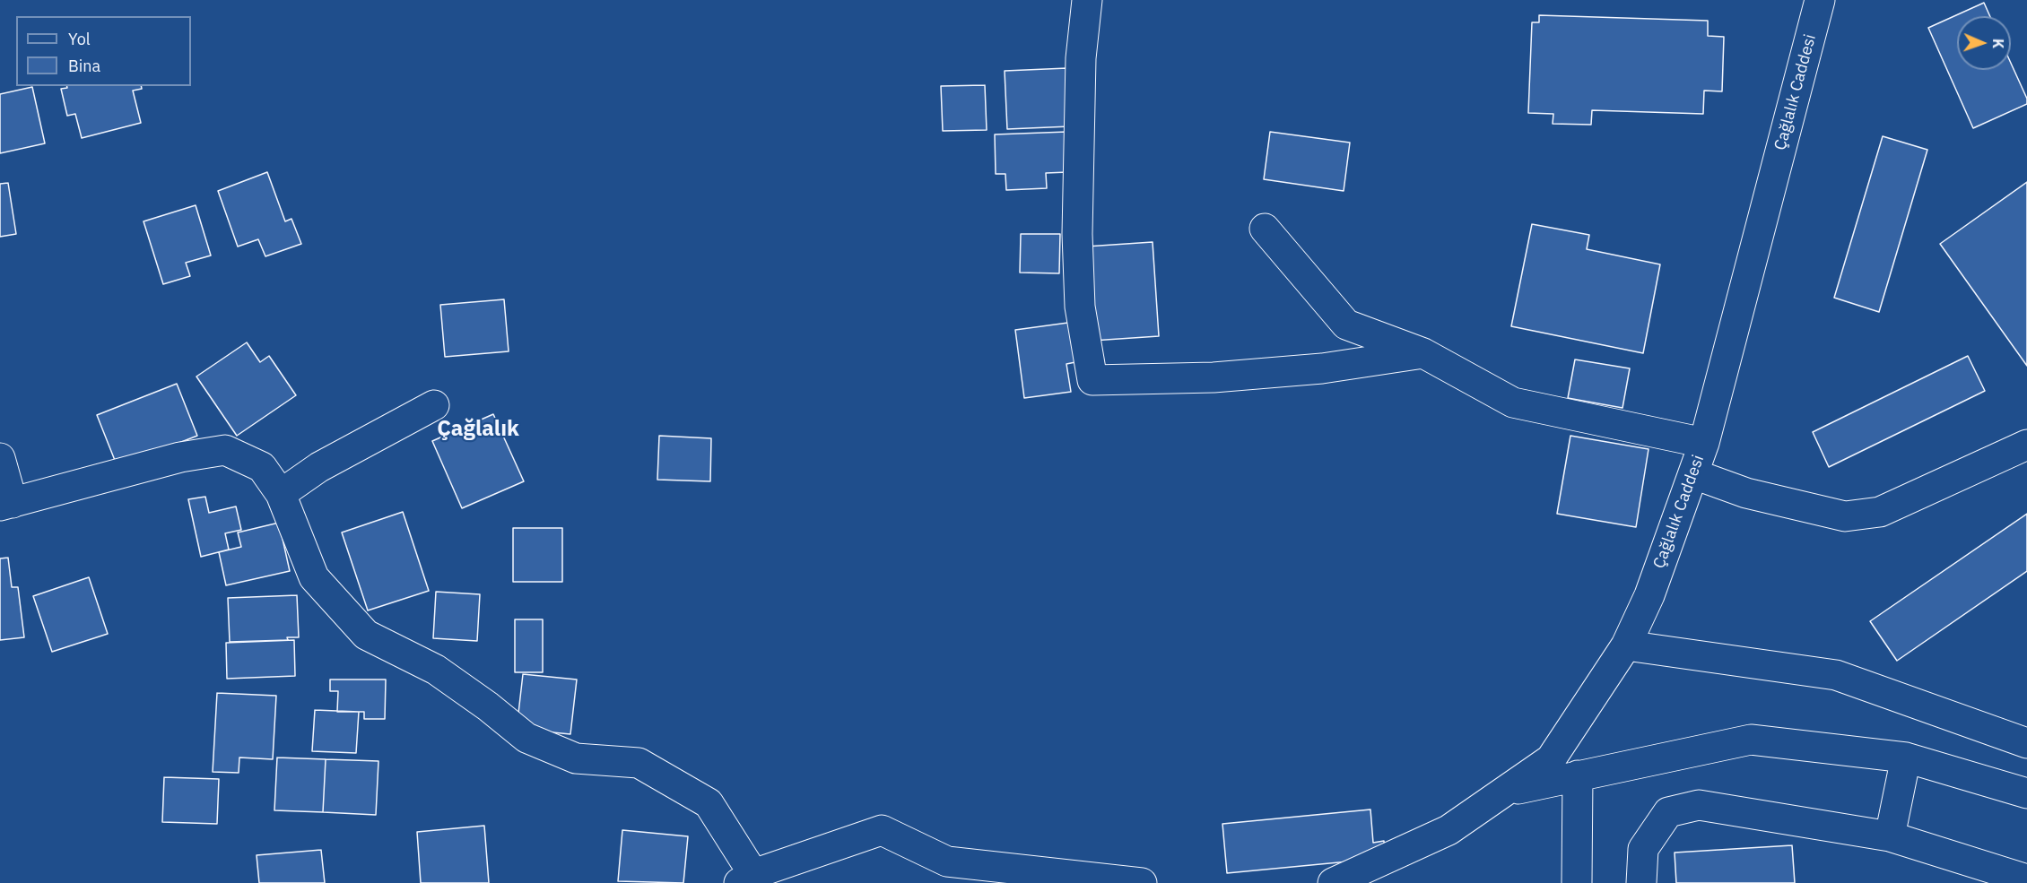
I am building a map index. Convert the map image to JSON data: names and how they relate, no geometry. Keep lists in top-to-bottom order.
{
  "streets": {
    "street": ["Çağlalık Caddesi"]
  },
  "districts": ["Çağlalık"],
  "legend": ["Yol", "Bina"],
  "north": "right"
}
